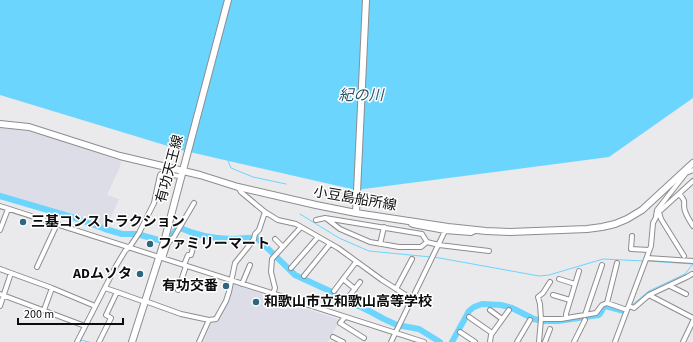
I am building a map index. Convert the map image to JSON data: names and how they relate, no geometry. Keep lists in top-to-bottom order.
{
  "streets": {
    "main road": ["有功天王線", "小豆島船所線"]
  },
  "crossings": [
    ["有功天王線", "小豆島船所線"]
  ],
  "water": ["紀の川"],
  "places": [
    "三基コンストラクション",
    "ファミリーマート",
    "ADムソタ",
    "有功交番",
    "和歌山市立和歌山高等学校"
  ],
  "scale_bar": "200 m"
}
